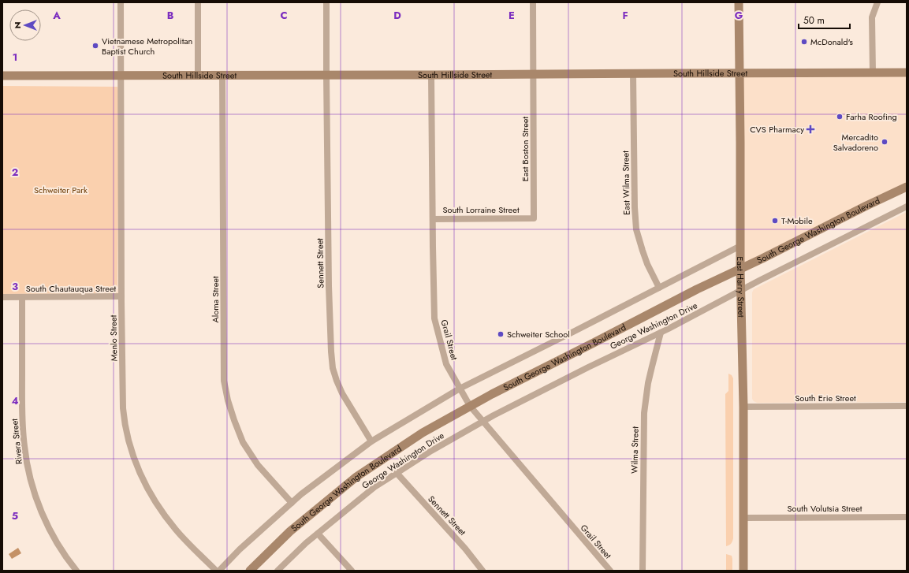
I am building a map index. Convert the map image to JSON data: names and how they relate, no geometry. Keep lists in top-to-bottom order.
{
  "streets": {
    "main road": ["South Hillside Street", "South George Washington Boulevard", "East Harry Street"],
    "street": [
      "East Boston Street",
      "East Wilma Street",
      "South Lorraine Street",
      "Sennett Street",
      "South Chautauqua Street",
      "Aloma Street",
      "George Washington Drive",
      "Menlo Street",
      "Grail Street",
      "South Erie Street",
      "Rivera Street",
      "Wilma Street",
      "South Volutsia Street"
    ]
  },
  "crossings": [
    ["South Hillside Street", "East Boston Street"],
    ["South Hillside Street", "East Wilma Street"],
    ["South Hillside Street", "Sennett Street"],
    ["South Hillside Street", "East Harry Street"],
    ["South Hillside Street", "Aloma Street"],
    ["South Hillside Street", "Menlo Street"],
    ["South Hillside Street", "Grail Street"],
    ["East Boston Street", "South Lorraine Street"],
    ["South Lorraine Street", "Grail Street"],
    ["South George Washington Boulevard", "East Harry Street"],
    ["South George Washington Boulevard", "Grail Street"],
    ["Sennett Street", "George Washington Drive"],
    ["East Harry Street", "George Washington Drive"],
    ["East Harry Street", "South Erie Street"],
    ["East Harry Street", "South Volutsia Street"],
    ["South Chautauqua Street", "Menlo Street"],
    ["South Chautauqua Street", "Rivera Street"],
    ["George Washington Drive", "Grail Street"],
    ["George Washington Drive", "Wilma Street"]
  ],
  "parks": ["Schweiter Park"],
  "places": {
    "other": [
      "McDonald's",
      "Vietnamese Metropolitan Baptist Church",
      "Farha Roofing",
      "Mercadito Salvadoreno",
      "T-Mobile",
      "Schweiter School"
    ],
    "health": ["CVS Pharmacy"]
  },
  "scale_bar": "50 m",
  "north": "left",
  "grid": {
    "columns": [
      "A",
      "B",
      "C",
      "D",
      "E",
      "F",
      "G"
    ],
    "rows": [
      "1",
      "2",
      "3",
      "4",
      "5"
    ]
  }
}
